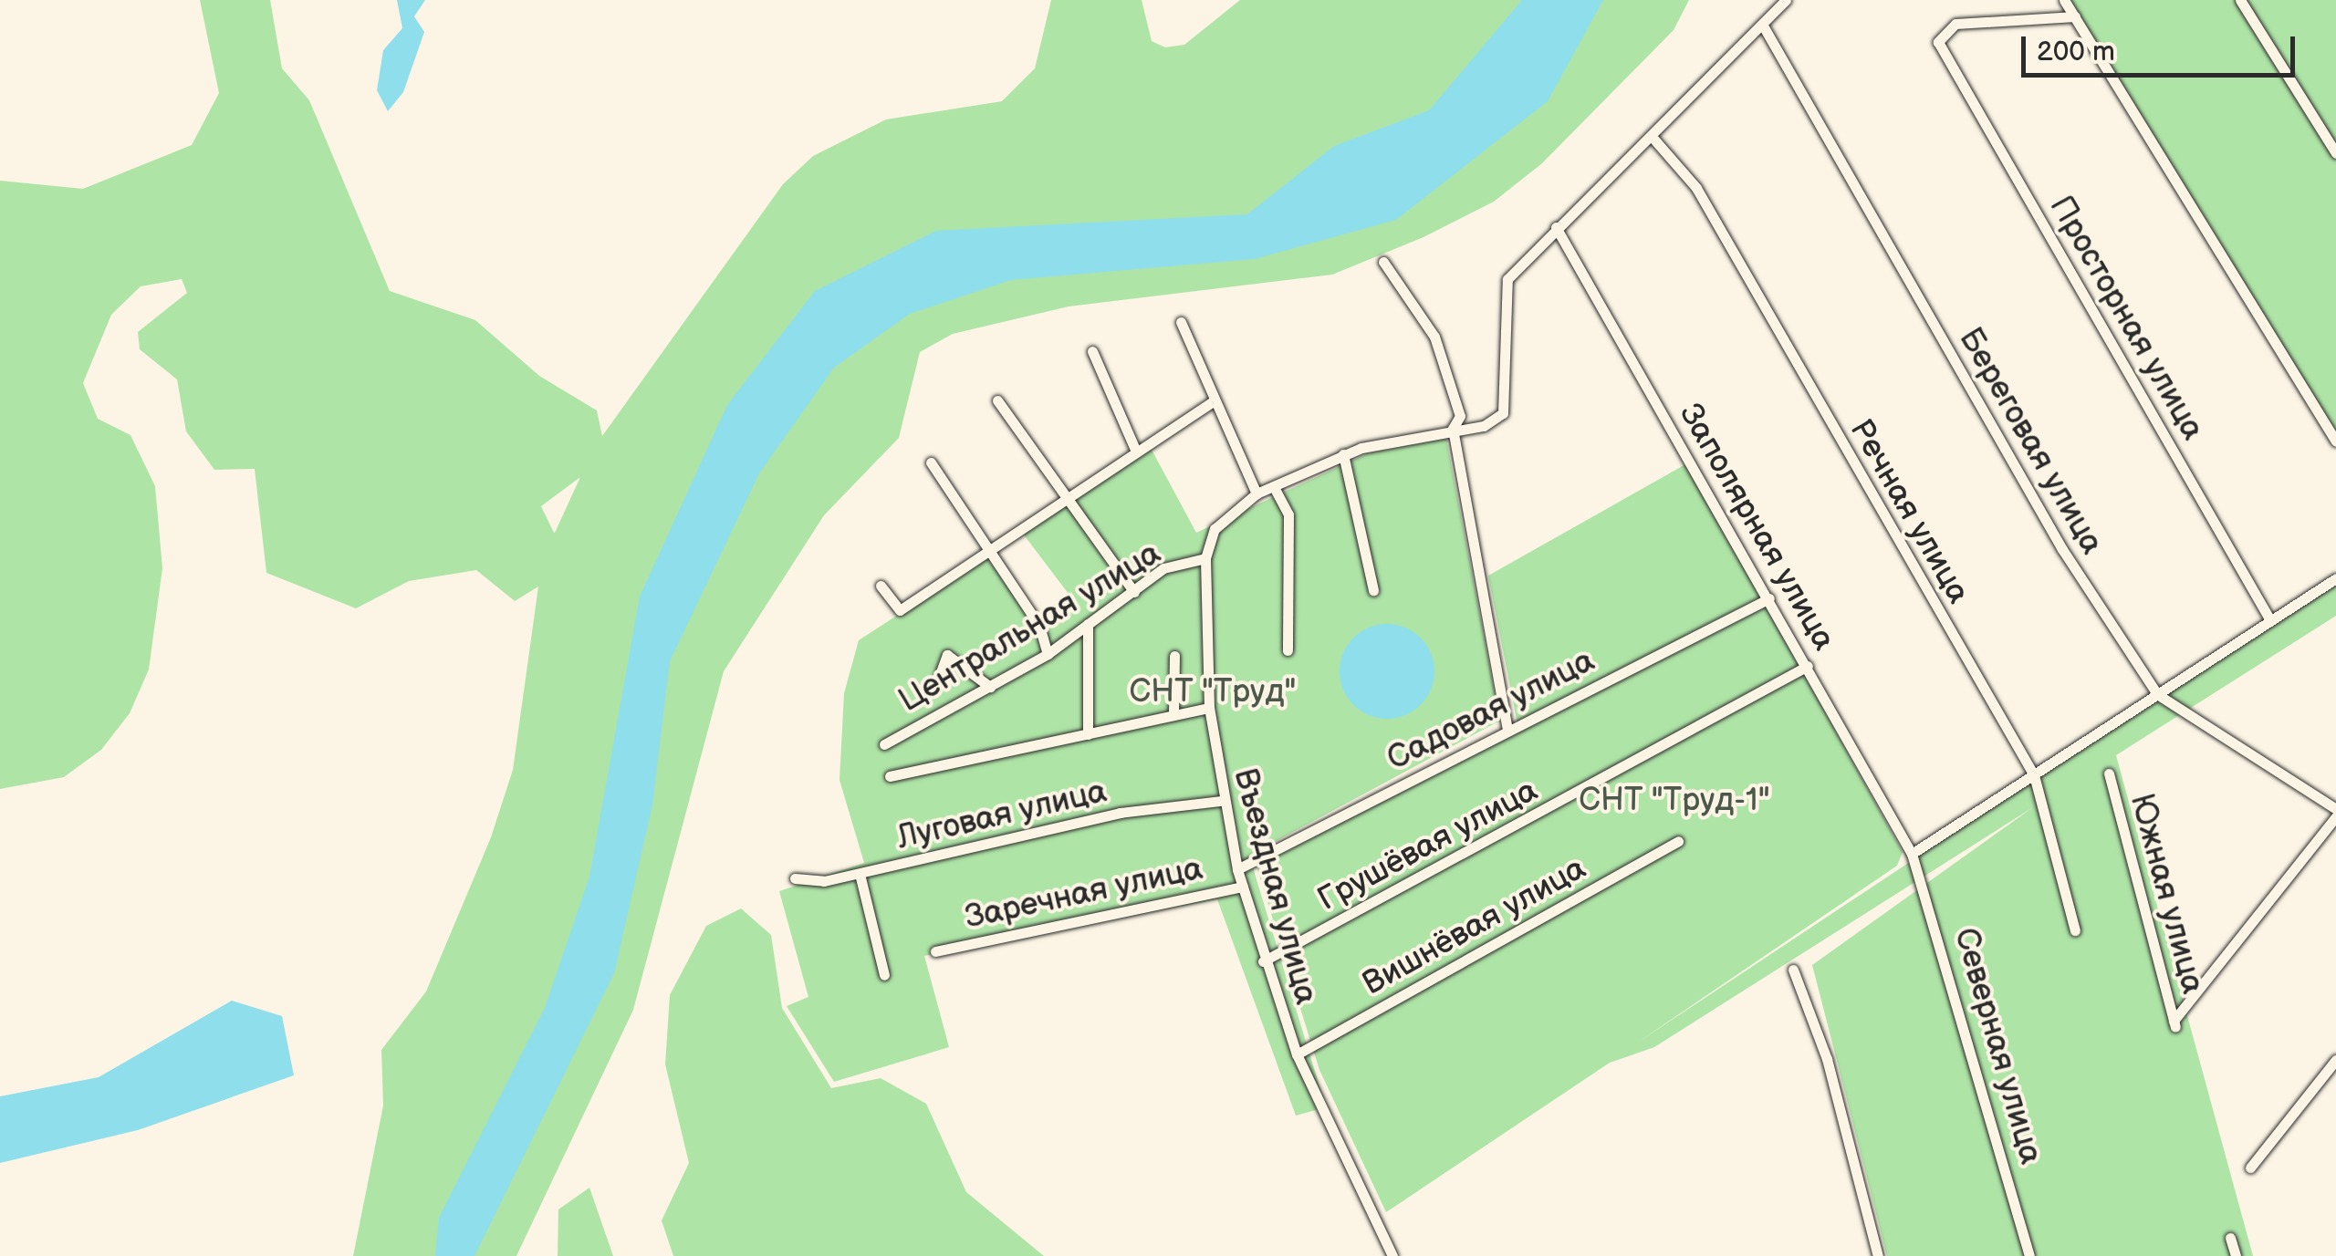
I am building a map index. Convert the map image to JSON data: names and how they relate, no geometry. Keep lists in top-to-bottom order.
{
  "streets": {
    "street": [
      "Просторная улица",
      "Береговая улица",
      "Речная улица",
      "Заполярная улица",
      "Центральная улица",
      "Садовая улица",
      "Луговая улица",
      "Грушёвая улица",
      "Въездная улица",
      "Заречная улица",
      "Южная улица",
      "Вишнёвая улица",
      "Северная улица"
    ]
  },
  "crossings": [
    ["Заполярная улица", "Садовая улица"],
    ["Заполярная улица", "Грушёвая улица"],
    ["Заполярная улица", "Северная улица"],
    ["Центральная улица", "Въездная улица"],
    ["Садовая улица", "Въездная улица"],
    ["Луговая улица", "Въездная улица"],
    ["Грушёвая улица", "Въездная улица"],
    ["Въездная улица", "Заречная улица"],
    ["Въездная улица", "Вишнёвая улица"]
  ],
  "parks": ["СНТ \"Труд\"", "СНТ \"Труд-1\""],
  "scale_bar": "200 m"
}
